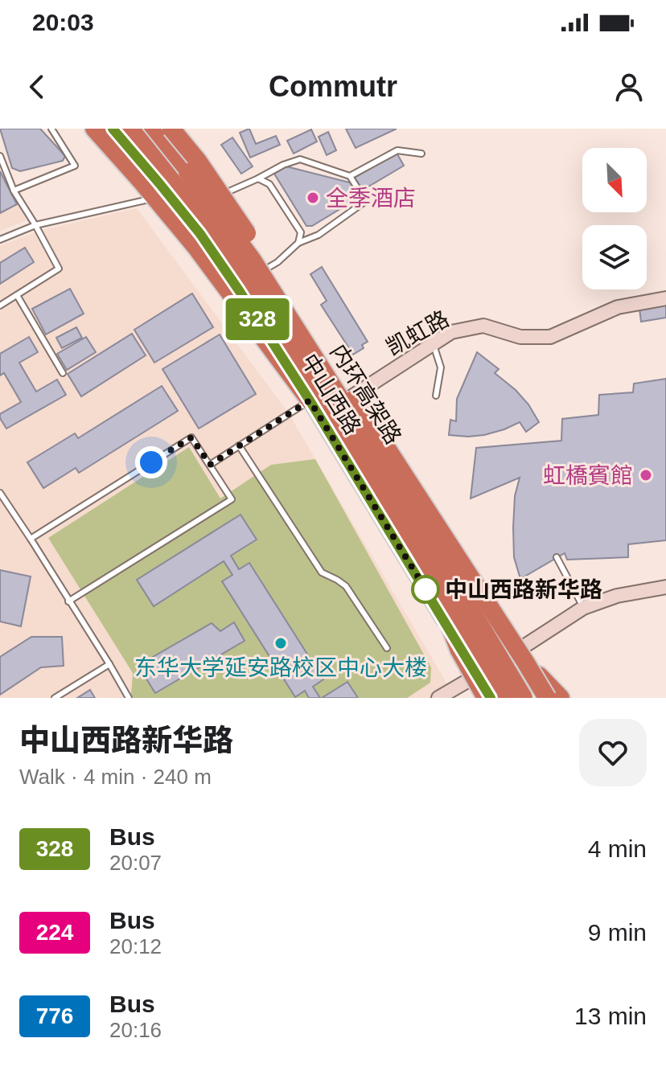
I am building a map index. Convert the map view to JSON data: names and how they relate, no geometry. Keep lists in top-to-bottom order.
{
  "streets": {
    "highway": ["内环高架路"],
    "main road": ["中山西路"],
    "street": ["凯虹路"]
  },
  "crossings": [
    ["凯虹路", "中山西路"],
    ["中山西路", "内环高架路"]
  ],
  "places": [
    "全季酒店",
    "虹橋賓館",
    "中山西路新华路",
    "东华大学延安路校区中心大楼"
  ],
  "lines": ["bus line 328"],
  "north": "bottom right",
  "page": {
    "status": "20:03",
    "header": "Commutr",
    "on_map": "328",
    "heading": ["中山西路新华路", "Walk · 4 min · 240 m"],
    "list": [
      {
        "mark": "328",
        "name": "Bus",
        "note": "20:07",
        "value": "4 min"
      },
      {
        "mark": "224",
        "name": "Bus",
        "note": "20:12",
        "value": "9 min"
      },
      {
        "mark": "776",
        "name": "Bus",
        "note": "20:16",
        "value": "13 min"
      }
    ]
  }
}
